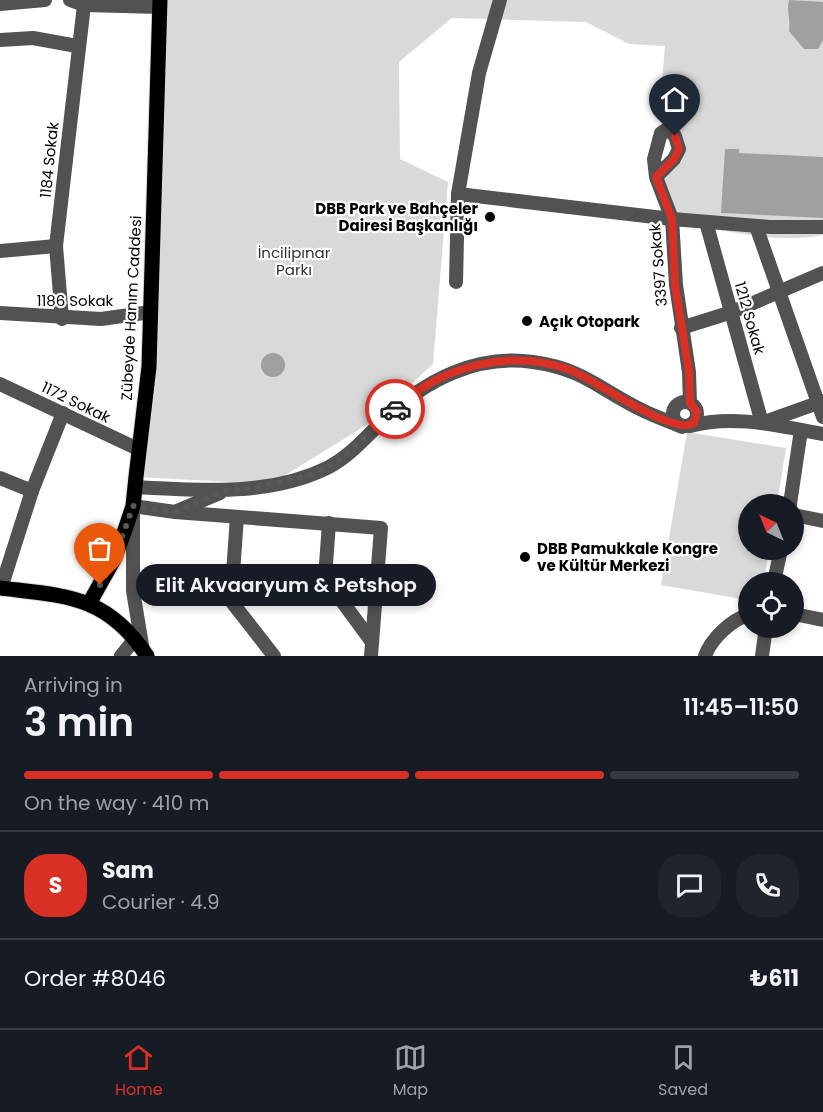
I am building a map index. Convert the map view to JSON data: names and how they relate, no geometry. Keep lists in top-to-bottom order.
{
  "streets": {
    "main road": ["Zübeyde Hanım Caddesi"],
    "street": [
      "1184 Sokak",
      "3397 Sokak",
      "1186 Sokak",
      "1212 Sokak",
      "1172 Sokak"
    ]
  },
  "crossings": [
    ["1184 Sokak", "1186 Sokak"],
    ["1186 Sokak", "Zübeyde Hanım Caddesi"],
    ["Zübeyde Hanım Caddesi", "1172 Sokak"]
  ],
  "parks": ["İncilipınar Parkı"],
  "places": [
    "DBB Park ve Bahçeler Dairesi Başkanlığı",
    "Açık Otopark",
    "DBB Pamukkale Kongre ve Kültür Merkezi",
    "Elit Akvaaryum & Petshop"
  ],
  "north": "top left",
  "page": {
    "bubble": "Elit Akvaaryum & Petshop",
    "heading": ["3 min", "Arriving in", "11:45–11:50"],
    "panel": [
      "Sam",
      "Courier · 4.9",
      "Order #8046",
      "₺611"
    ],
    "bar": "On the way · 410 m",
    "round": "S",
    "tabs": ["Home", "Map", "Saved"]
  }
}
